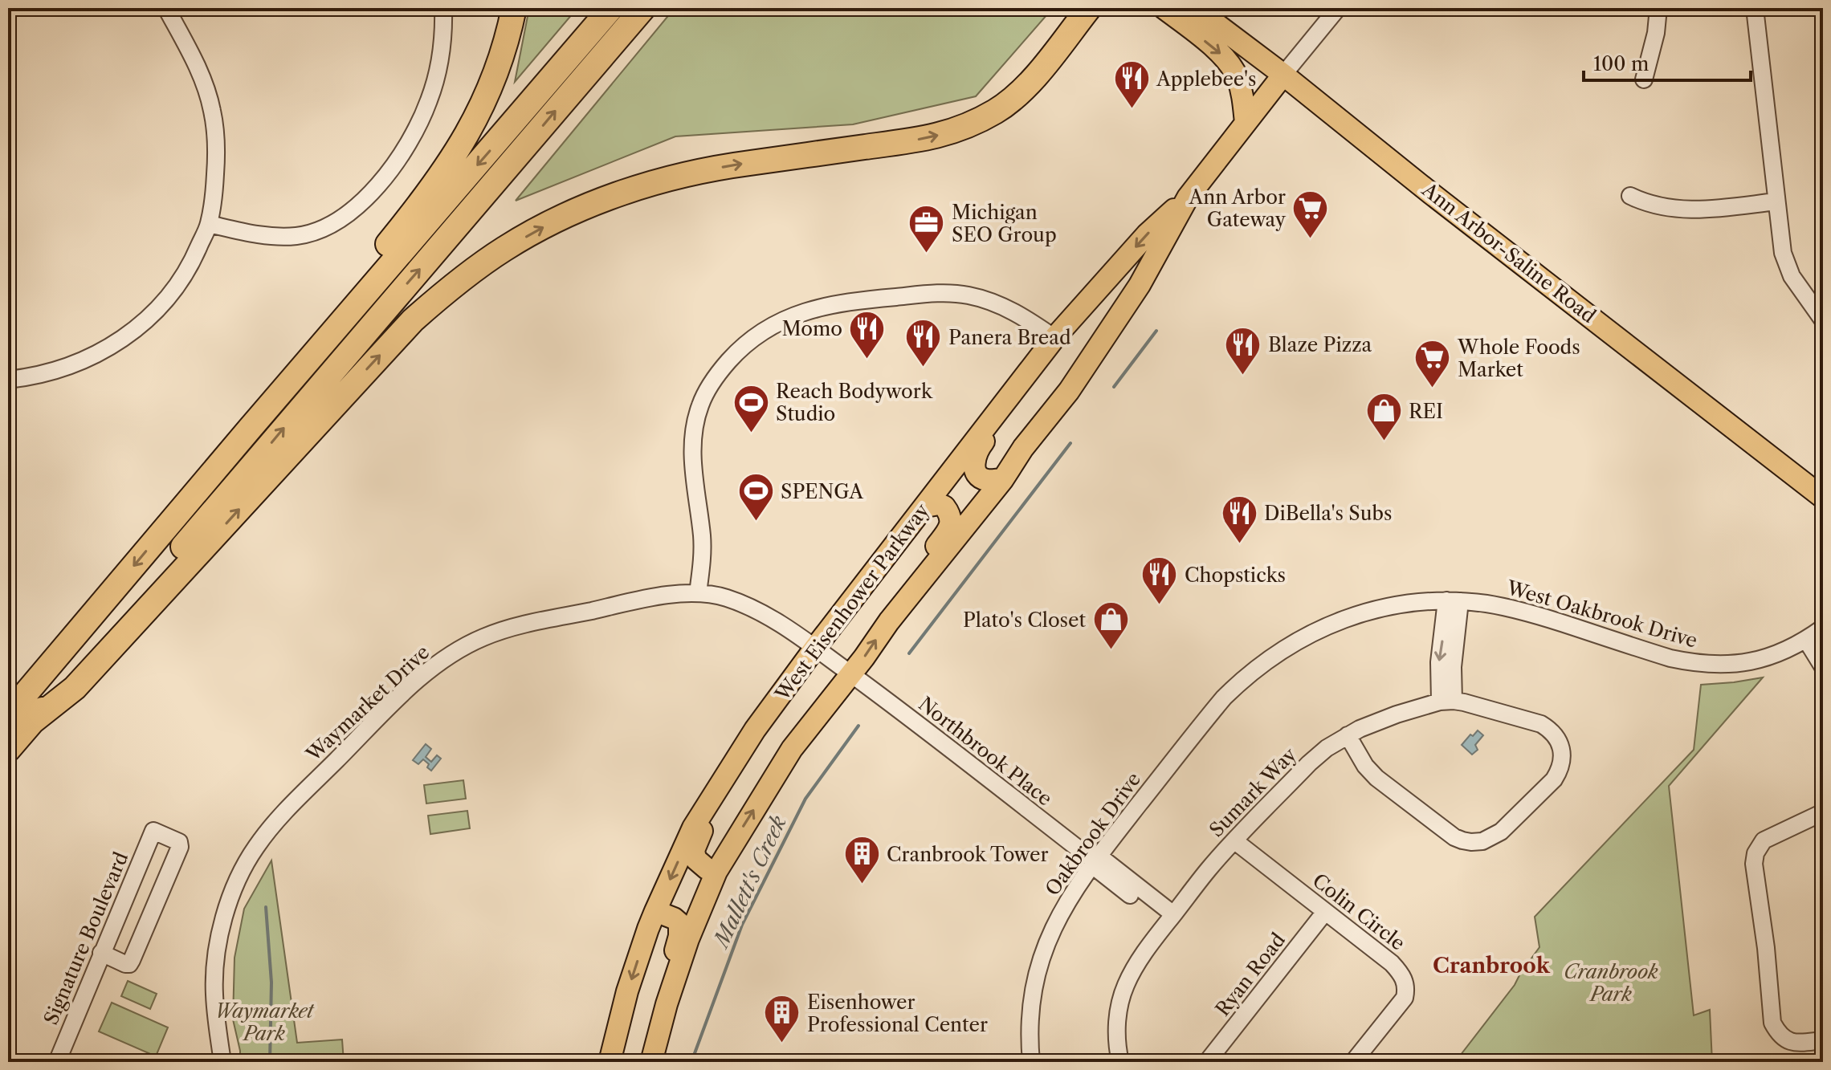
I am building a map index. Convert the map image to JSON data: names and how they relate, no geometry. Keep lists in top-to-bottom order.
{
  "streets": {
    "main road": ["Ann Arbor-Saline Road", "West Eisenhower Parkway"],
    "street": [
      "West Oakbrook Drive",
      "Waymarket Drive",
      "Northbrook Place",
      "Sumark Way",
      "Oakbrook Drive",
      "Colin Circle",
      "Signature Boulevard",
      "Ryan Road"
    ]
  },
  "crossings": [
    ["Ann Arbor-Saline Road", "West Eisenhower Parkway"],
    ["West Eisenhower Parkway", "Waymarket Drive"],
    ["West Eisenhower Parkway", "Northbrook Place"],
    ["West Oakbrook Drive", "Oakbrook Drive"],
    ["Waymarket Drive", "Northbrook Place"],
    ["Northbrook Place", "Sumark Way"],
    ["Northbrook Place", "Oakbrook Drive"],
    ["Sumark Way", "Colin Circle"],
    ["Colin Circle", "Ryan Road"]
  ],
  "districts": ["Cranbrook"],
  "water": ["Mallett's Creek"],
  "parks": ["Cranbrook Park", "Waymarket Park"],
  "places": {
    "restaurant": [
      "Applebee's",
      "Momo",
      "Panera Bread",
      "Blaze Pizza",
      "DiBella's Subs",
      "Chopsticks"
    ],
    "supermarket": ["Ann Arbor Gateway", "Whole Foods Market"],
    "office": ["Michigan SEO Group"],
    "sports": ["Reach Bodywork Studio", "SPENGA"],
    "shop": ["REI", "Plato's Closet"],
    "building": ["Cranbrook Tower", "Eisenhower Professional Center"]
  },
  "scale_bar": "100 m"
}
